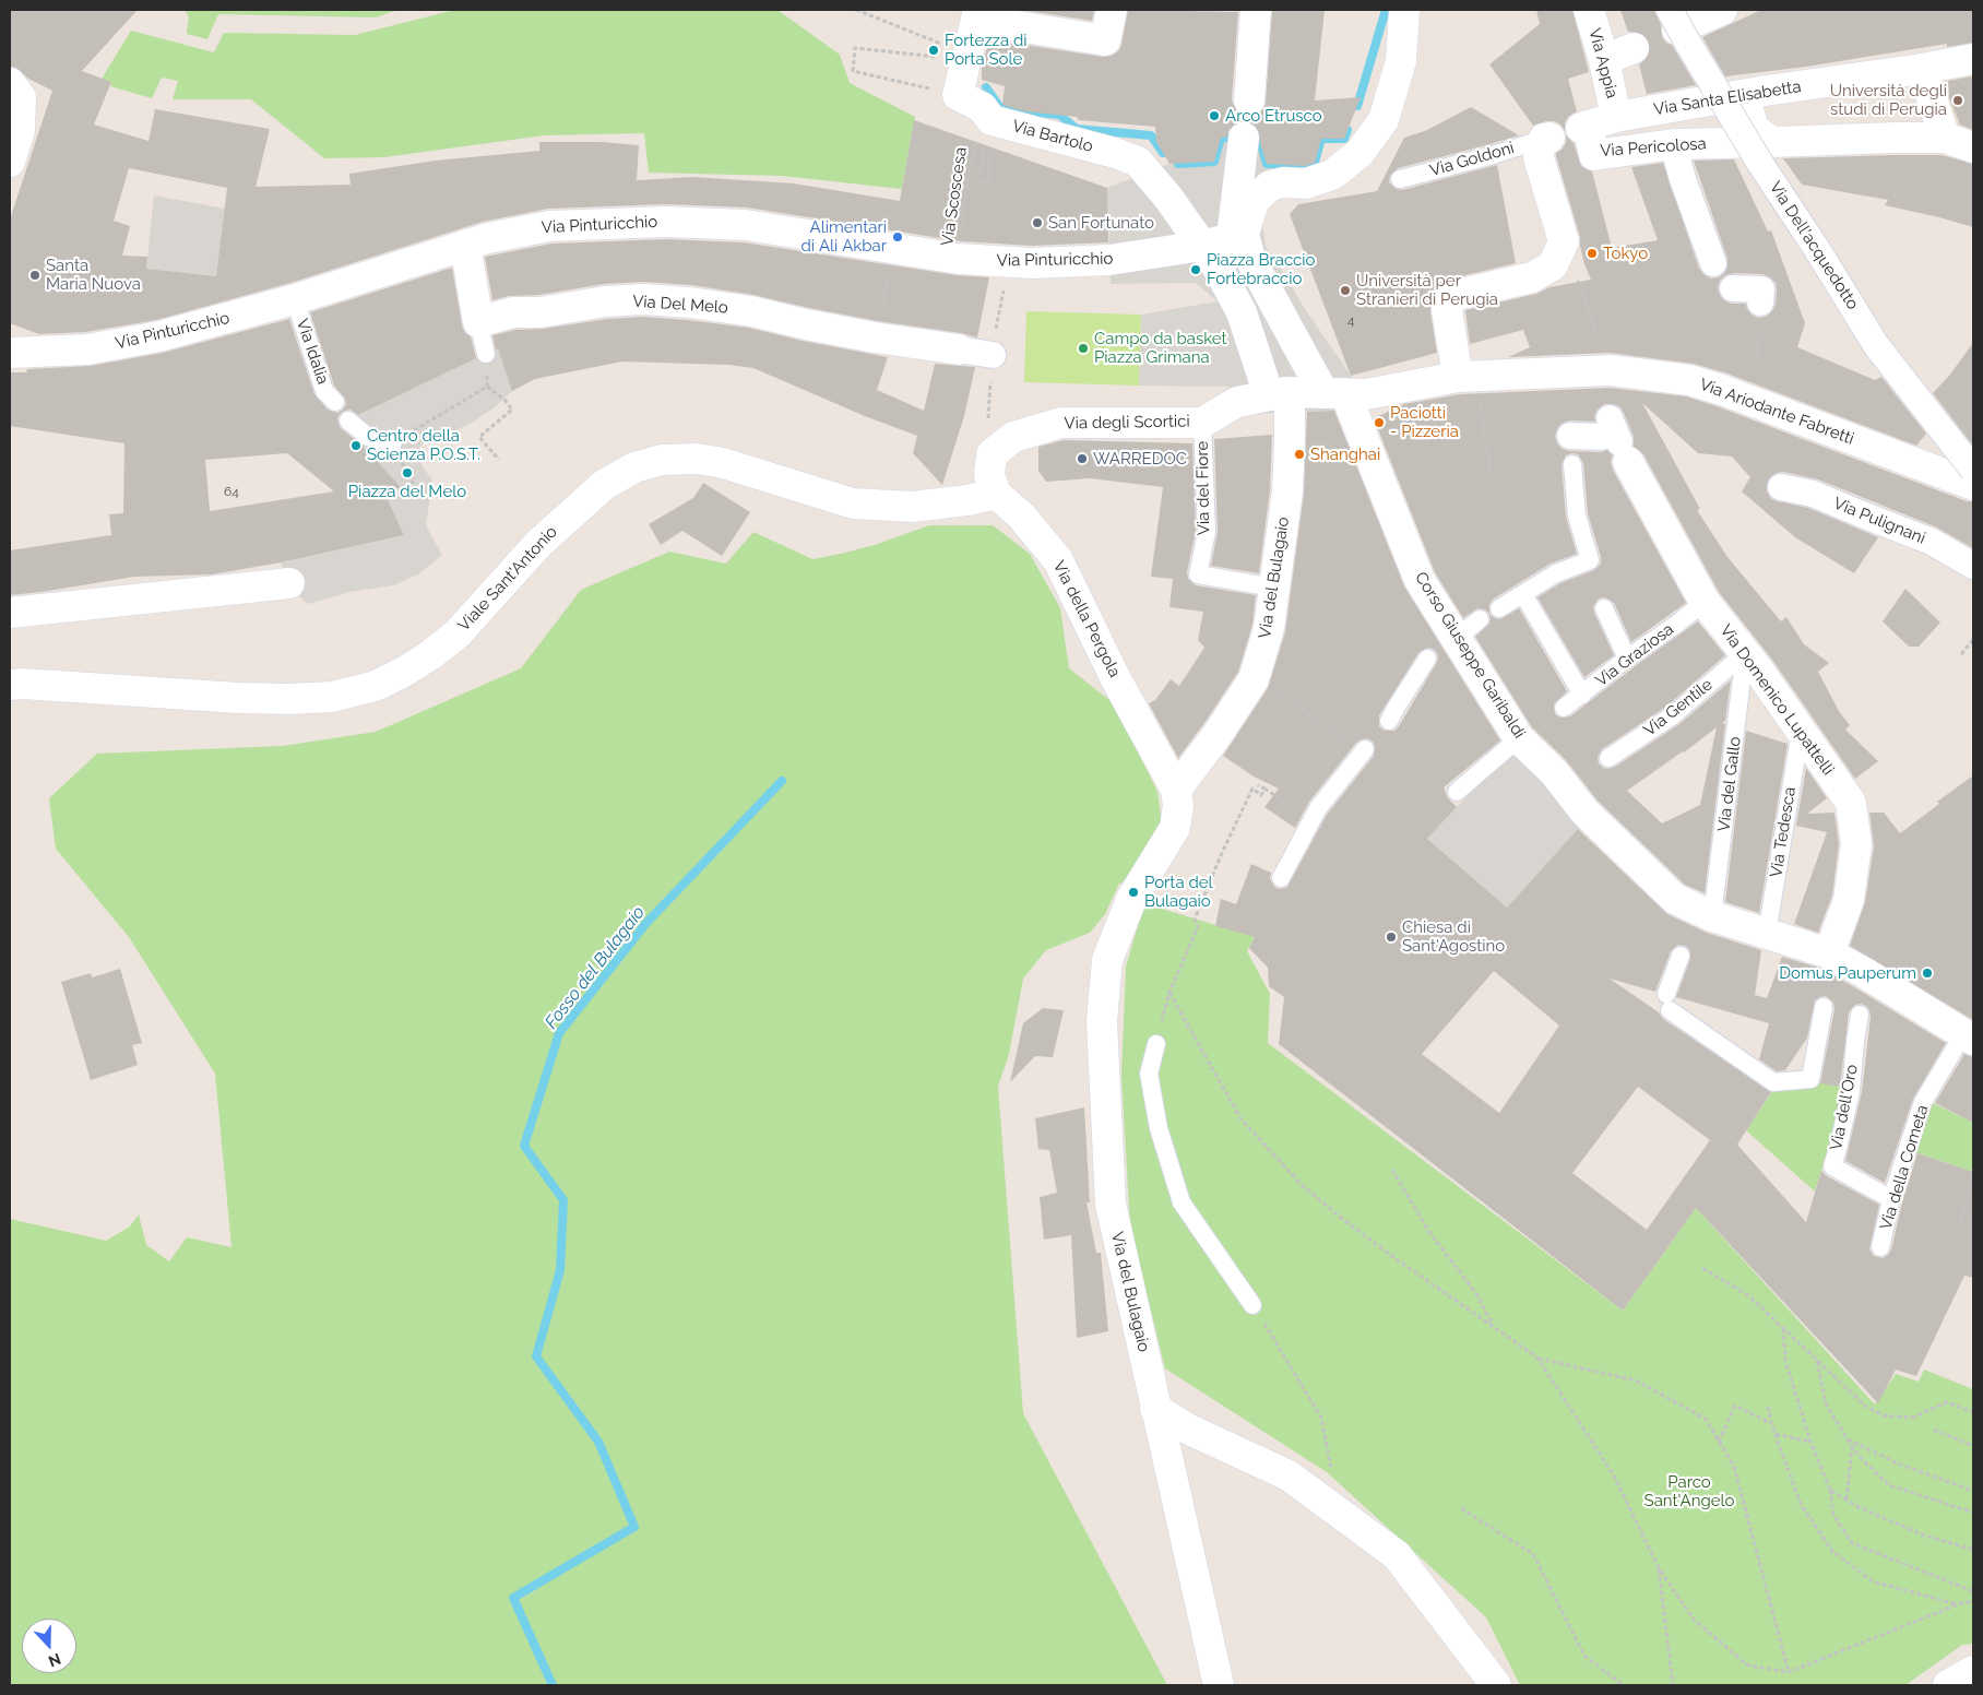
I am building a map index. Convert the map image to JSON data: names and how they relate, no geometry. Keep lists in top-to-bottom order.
{
  "streets": {
    "street": [
      "Via Appia",
      "Via Santa Elisabetta",
      "Via Bartolo",
      "Via Pericolosa",
      "Via Pinturicchio",
      "Via Dell'acquedotto",
      "Via Del Melo",
      "Via Ariodante Fabretti",
      "Via degli Scortici",
      "Via Pulignani",
      "Via del Bulagaio",
      "Viale Sant'Antonio",
      "Via della Pergola",
      "Corso Giuseppe Garibaldi",
      "Via Domenico Lupattelli"
    ],
    "lane": [
      "Via Goldoni",
      "Via Idalia",
      "Via del Fiore",
      "Via Graziosa",
      "Via Gentile",
      "Via del Gallo",
      "Via Tedesca",
      "Via dell'Oro",
      "Via della Cometa"
    ],
    "path": ["Via Scoscesa"]
  },
  "crossings": [
    ["Via Appia", "Via Santa Elisabetta"],
    ["Via Santa Elisabetta", "Via Pericolosa"],
    ["Via Bartolo", "Via Scoscesa"],
    ["Via Bartolo", "Via Pinturicchio"],
    ["Via Scoscesa", "Via Pinturicchio"],
    ["Via Pinturicchio", "Via Idalia"],
    ["Via Ariodante Fabretti", "Corso Giuseppe Garibaldi"],
    ["Via degli Scortici", "Via del Fiore"],
    ["Via degli Scortici", "Via del Bulagaio"],
    ["Via degli Scortici", "Viale Sant'Antonio"],
    ["Via degli Scortici", "Via della Pergola"],
    ["Via del Fiore", "Via del Bulagaio"],
    ["Via del Bulagaio", "Via della Pergola"],
    ["Viale Sant'Antonio", "Via della Pergola"],
    ["Corso Giuseppe Garibaldi", "Via Domenico Lupattelli"],
    ["Corso Giuseppe Garibaldi", "Via del Gallo"],
    ["Corso Giuseppe Garibaldi", "Via Tedesca"],
    ["Corso Giuseppe Garibaldi", "Via della Cometa"],
    ["Via Graziosa", "Via Domenico Lupattelli"],
    ["Via Domenico Lupattelli", "Via Gentile"],
    ["Via Domenico Lupattelli", "Via del Gallo"],
    ["Via Domenico Lupattelli", "Via Tedesca"],
    ["Via Gentile", "Via del Gallo"],
    ["Via dell'Oro", "Via della Cometa"]
  ],
  "water": ["Fosso del Bulagaio"],
  "parks": ["Parco Sant'Angelo"],
  "places": [
    "Fortezza di Porta Sole",
    "Università degli studi di Perugia",
    "Arco Etrusco",
    "San Fortunato",
    "Alimentari di Ali Akbar",
    "Tokyo",
    "Piazza Braccio Fortebraccio",
    "Santa Maria Nuova",
    "Università per Stranieri di Perugia",
    "Campo da basket Piazza Grimana",
    "Paciotti - Pizzeria",
    "Centro della Scienza P.O.S.T.",
    "Shanghai",
    "WARREDOC",
    "Piazza del Melo",
    "Porta del Bulagaio",
    "Chiesa di Sant'Agostino",
    "Domus Pauperum"
  ],
  "house_numbers": ["4", "64"],
  "north": "bottom"
}
